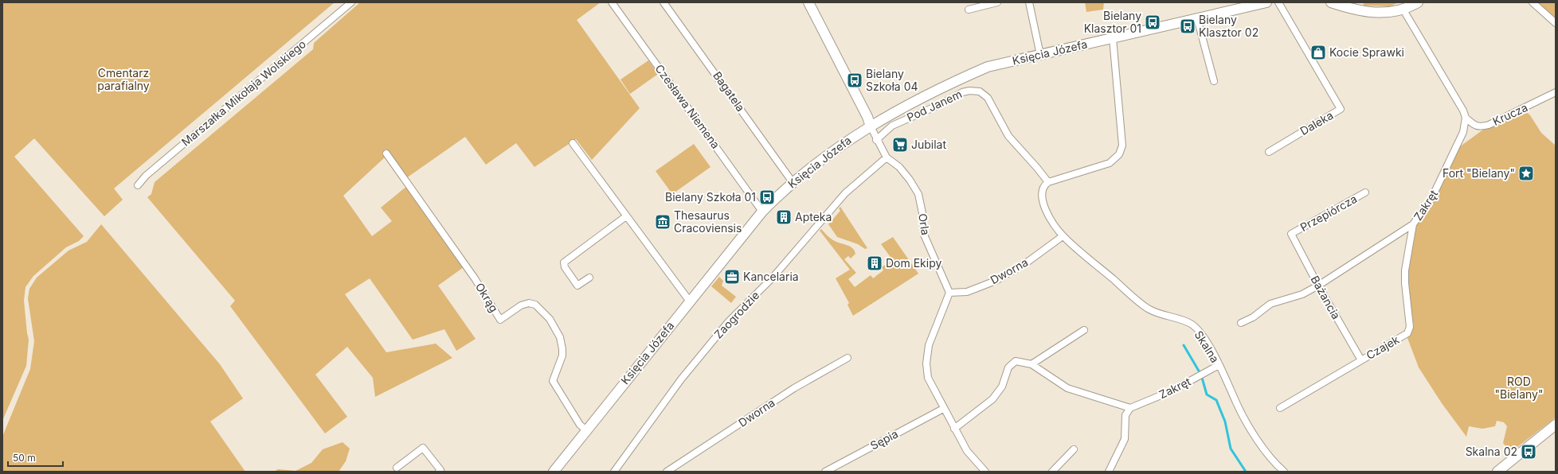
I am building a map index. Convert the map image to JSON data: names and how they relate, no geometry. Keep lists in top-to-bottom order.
{
  "streets": {
    "street": [
      "Księcia Józefa",
      "Bagatela",
      "Marszałka Mikołaja Wolskiego",
      "Pod Janem",
      "Czesława Niemena",
      "Krucza",
      "Daleka",
      "Zakręt",
      "Przepiórcza",
      "Orla",
      "Dworna",
      "Okrąg",
      "Bażancia",
      "Zaogrodzie",
      "Skalna",
      "Czajek",
      "Sępia"
    ]
  },
  "crossings": [
    ["Księcia Józefa", "Bagatela"],
    ["Księcia Józefa", "Czesława Niemena"],
    ["Księcia Józefa", "Orla"],
    ["Księcia Józefa", "Okrąg"],
    ["Pod Janem", "Orla"],
    ["Krucza", "Zakręt"],
    ["Zakręt", "Bażancia"],
    ["Zakręt", "Skalna"],
    ["Zakręt", "Czajek"],
    ["Przepiórcza", "Bażancia"],
    ["Orla", "Dworna"],
    ["Orla", "Zaogrodzie"],
    ["Dworna", "Skalna"],
    ["Bażancia", "Czajek"]
  ],
  "parks": ["Cmentarz parafialny", "ROD \"Bielany\""],
  "places": {
    "bus stop": [
      "Bielany Klasztor 01",
      "Bielany Klasztor 02",
      "Bielany Szkoła 04",
      "Bielany Szkoła 01",
      "Skalna 02"
    ],
    "shop": ["Kocie Sprawki"],
    "supermarket": ["Jubilat"],
    "place": ["Fort \"Bielany\""],
    "building": ["Apteka", "Dom Ekipy"],
    "museum": ["Thesaurus Cracoviensis"],
    "office": ["Kancelaria"]
  },
  "scale_bar": "50 m"
}
